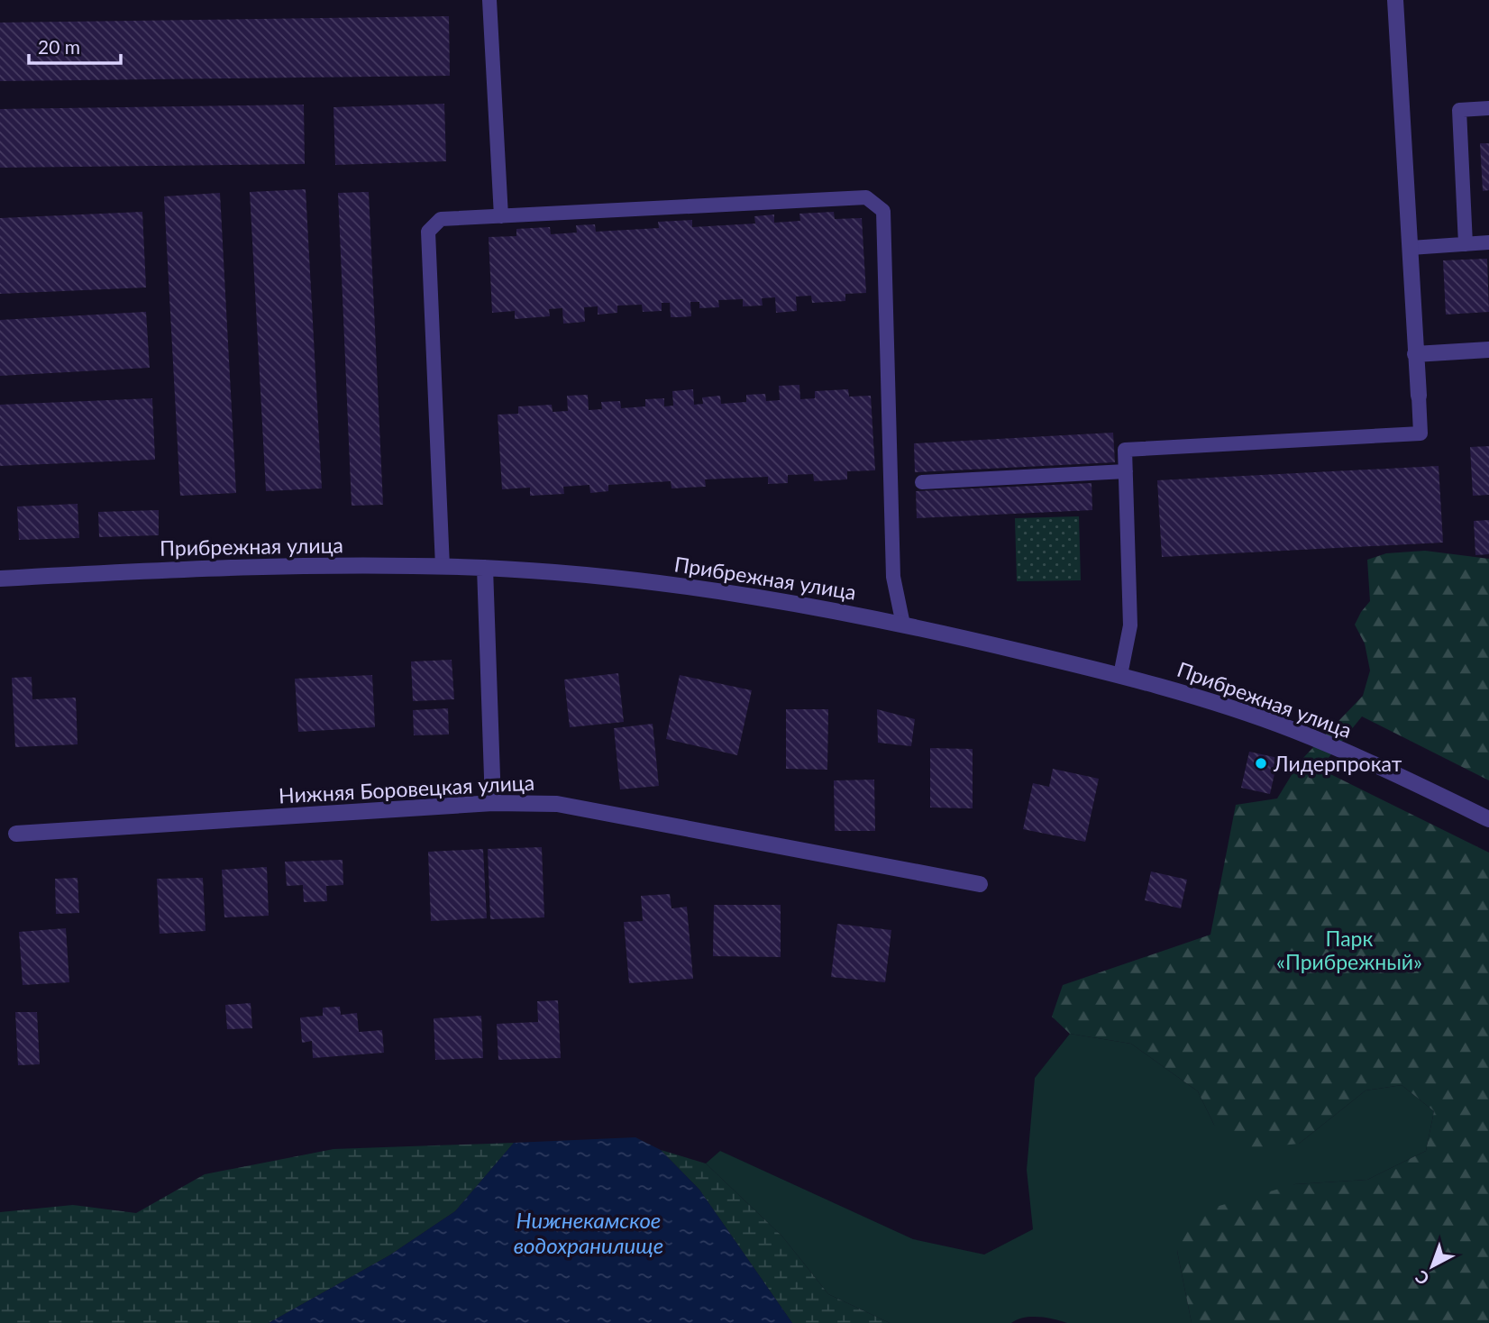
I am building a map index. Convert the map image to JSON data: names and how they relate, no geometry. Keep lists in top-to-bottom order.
{
  "streets": {
    "street": ["Прибрежная улица", "Нижняя Боровецкая улица"]
  },
  "water": ["Нижнекамское водохранилище"],
  "parks": ["Парк «Прибрежный»"],
  "places": ["Лидерпрокат"],
  "scale_bar": "20 m",
  "north": "bottom left"
}
